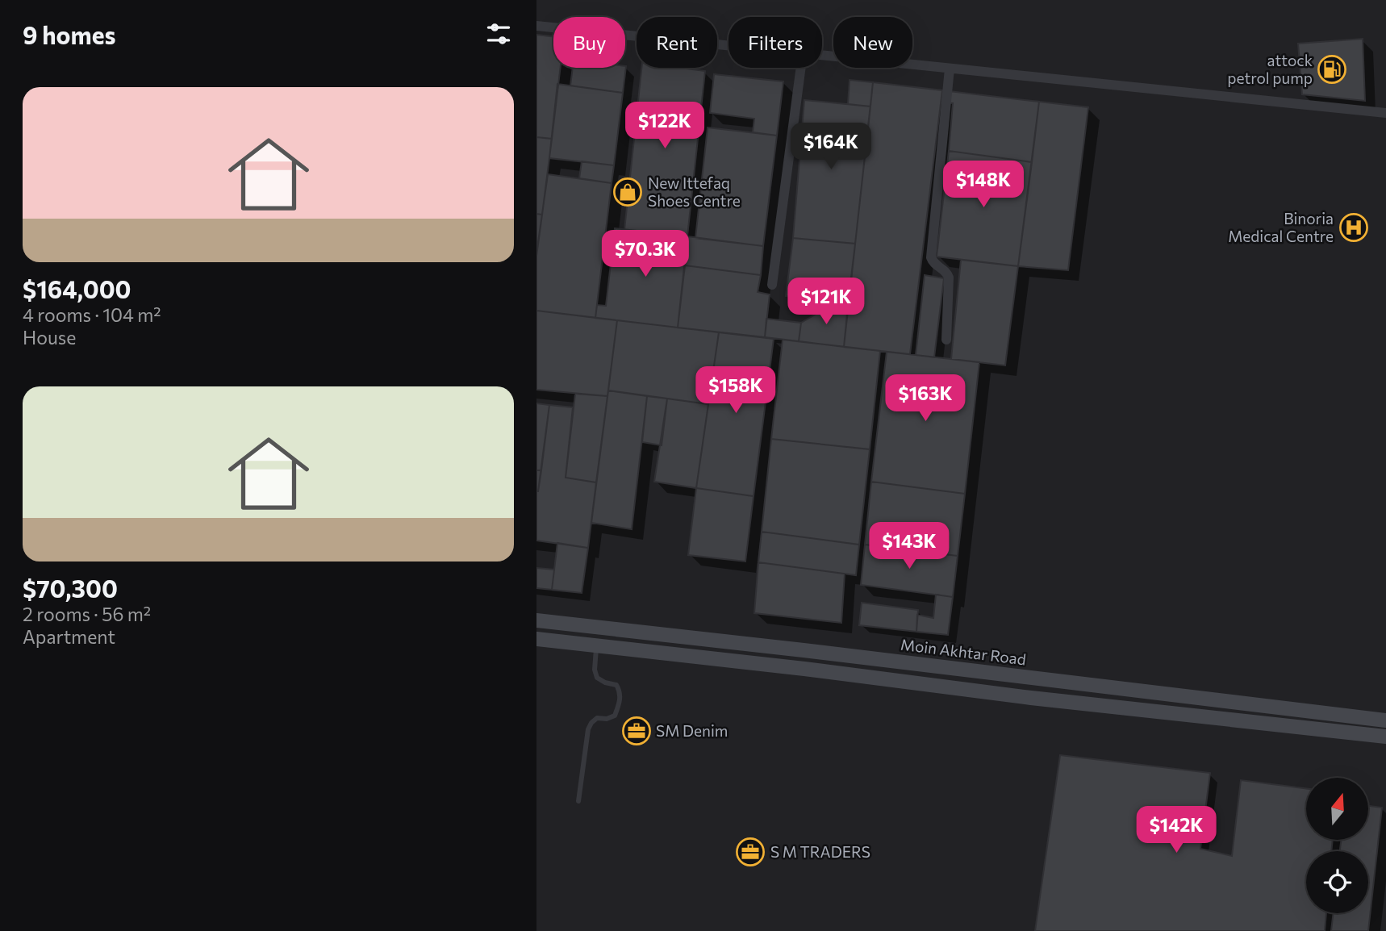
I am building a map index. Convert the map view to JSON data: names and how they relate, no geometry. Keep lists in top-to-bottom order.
{
  "streets": {
    "main road": ["Moin Akhtar Road"]
  },
  "places": {
    "fuel station": ["attock petrol pump"],
    "shop": ["New Ittefaq Shoes Centre"],
    "hospital": ["Binoria Medical Centre"],
    "office": ["SM Denim", "S M TRADERS"]
  },
  "north": "top",
  "page": {
    "heading": "9 homes",
    "chip": [
      "Buy",
      "Rent",
      "Filters",
      "New"
    ],
    "list": [
      {
        "name": "$164,000",
        "note": "4 rooms · 104 m² · House"
      },
      {
        "name": "$70,300",
        "note": "2 rooms · 56 m² · Apartment"
      }
    ],
    "price": [
      "$122K",
      "$164K",
      "$148K",
      "$70.3K",
      "$121K",
      "$158K",
      "$163K",
      "$143K",
      "$142K"
    ]
  }
}
